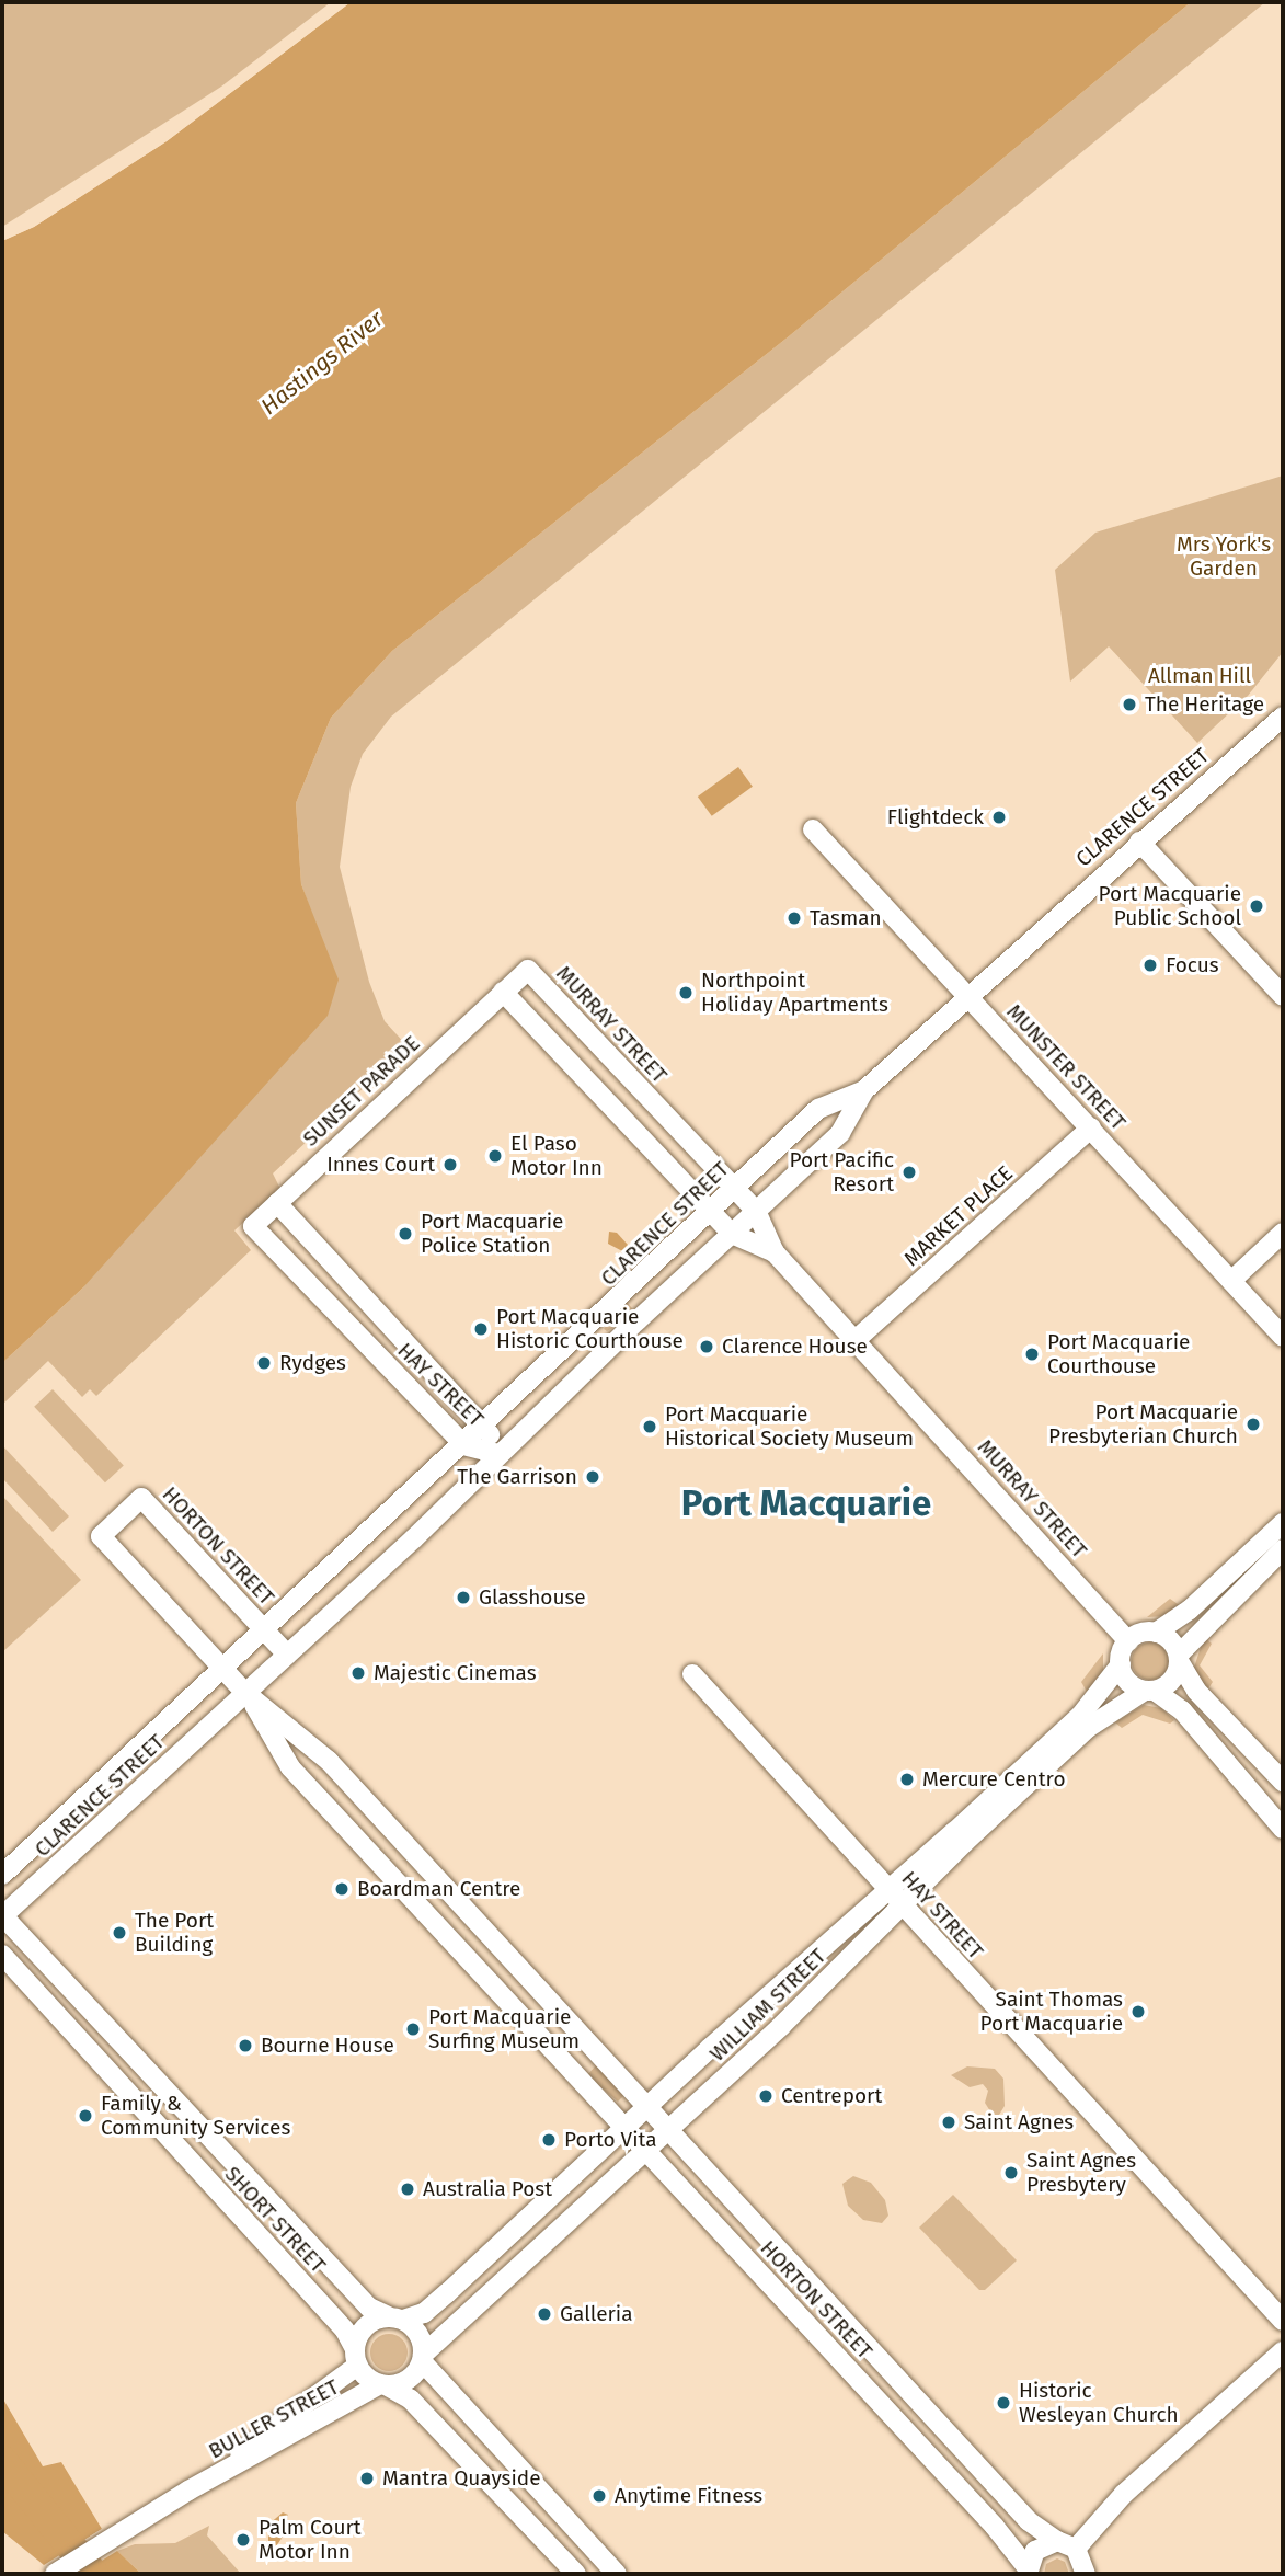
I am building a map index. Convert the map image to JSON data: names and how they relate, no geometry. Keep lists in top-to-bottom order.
{
  "streets": {
    "street": [
      "CLARENCE STREET",
      "MURRAY STREET",
      "MUNSTER STREET",
      "SUNSET PARADE",
      "MARKET PLACE",
      "HAY STREET",
      "HORTON STREET",
      "WILLIAM STREET",
      "SHORT STREET",
      "BULLER STREET"
    ]
  },
  "crossings": [
    ["CLARENCE STREET", "MURRAY STREET"],
    ["CLARENCE STREET", "MUNSTER STREET"],
    ["CLARENCE STREET", "HAY STREET"],
    ["CLARENCE STREET", "HORTON STREET"],
    ["CLARENCE STREET", "SHORT STREET"],
    ["MURRAY STREET", "SUNSET PARADE"],
    ["MURRAY STREET", "MARKET PLACE"],
    ["MURRAY STREET", "WILLIAM STREET"],
    ["MUNSTER STREET", "MARKET PLACE"],
    ["SUNSET PARADE", "HAY STREET"],
    ["HAY STREET", "WILLIAM STREET"],
    ["HORTON STREET", "WILLIAM STREET"],
    ["WILLIAM STREET", "SHORT STREET"],
    ["WILLIAM STREET", "BULLER STREET"],
    ["SHORT STREET", "BULLER STREET"]
  ],
  "districts": ["Port Macquarie"],
  "water": ["Hastings River"],
  "parks": ["Mrs York's Garden", "Allman Hill"],
  "places": [
    "The Heritage",
    "Flightdeck",
    "Port Macquarie Public School",
    "Tasman",
    "Focus",
    "Northpoint Holiday Apartments",
    "El Paso Motor Inn",
    "Innes Court",
    "Port Pacific Resort",
    "Port Macquarie Police Station",
    "Port Macquarie Historic Courthouse",
    "Clarence House",
    "Port Macquarie Courthouse",
    "Rydges",
    "Port Macquarie Presbyterian Church",
    "Port Macquarie Historical Society Museum",
    "The Garrison",
    "Glasshouse",
    "Majestic Cinemas",
    "Mercure Centro",
    "Boardman Centre",
    "The Port Building",
    "Saint Thomas Port Macquarie",
    "Port Macquarie Surfing Museum",
    "Bourne House",
    "Centreport",
    "Family & Community Services",
    "Saint Agnes",
    "Porto Vita",
    "Saint Agnes Presbytery",
    "Australia Post",
    "Galleria",
    "Historic Wesleyan Church",
    "Mantra Quayside",
    "Anytime Fitness",
    "Palm Court Motor Inn"
  ]
}
